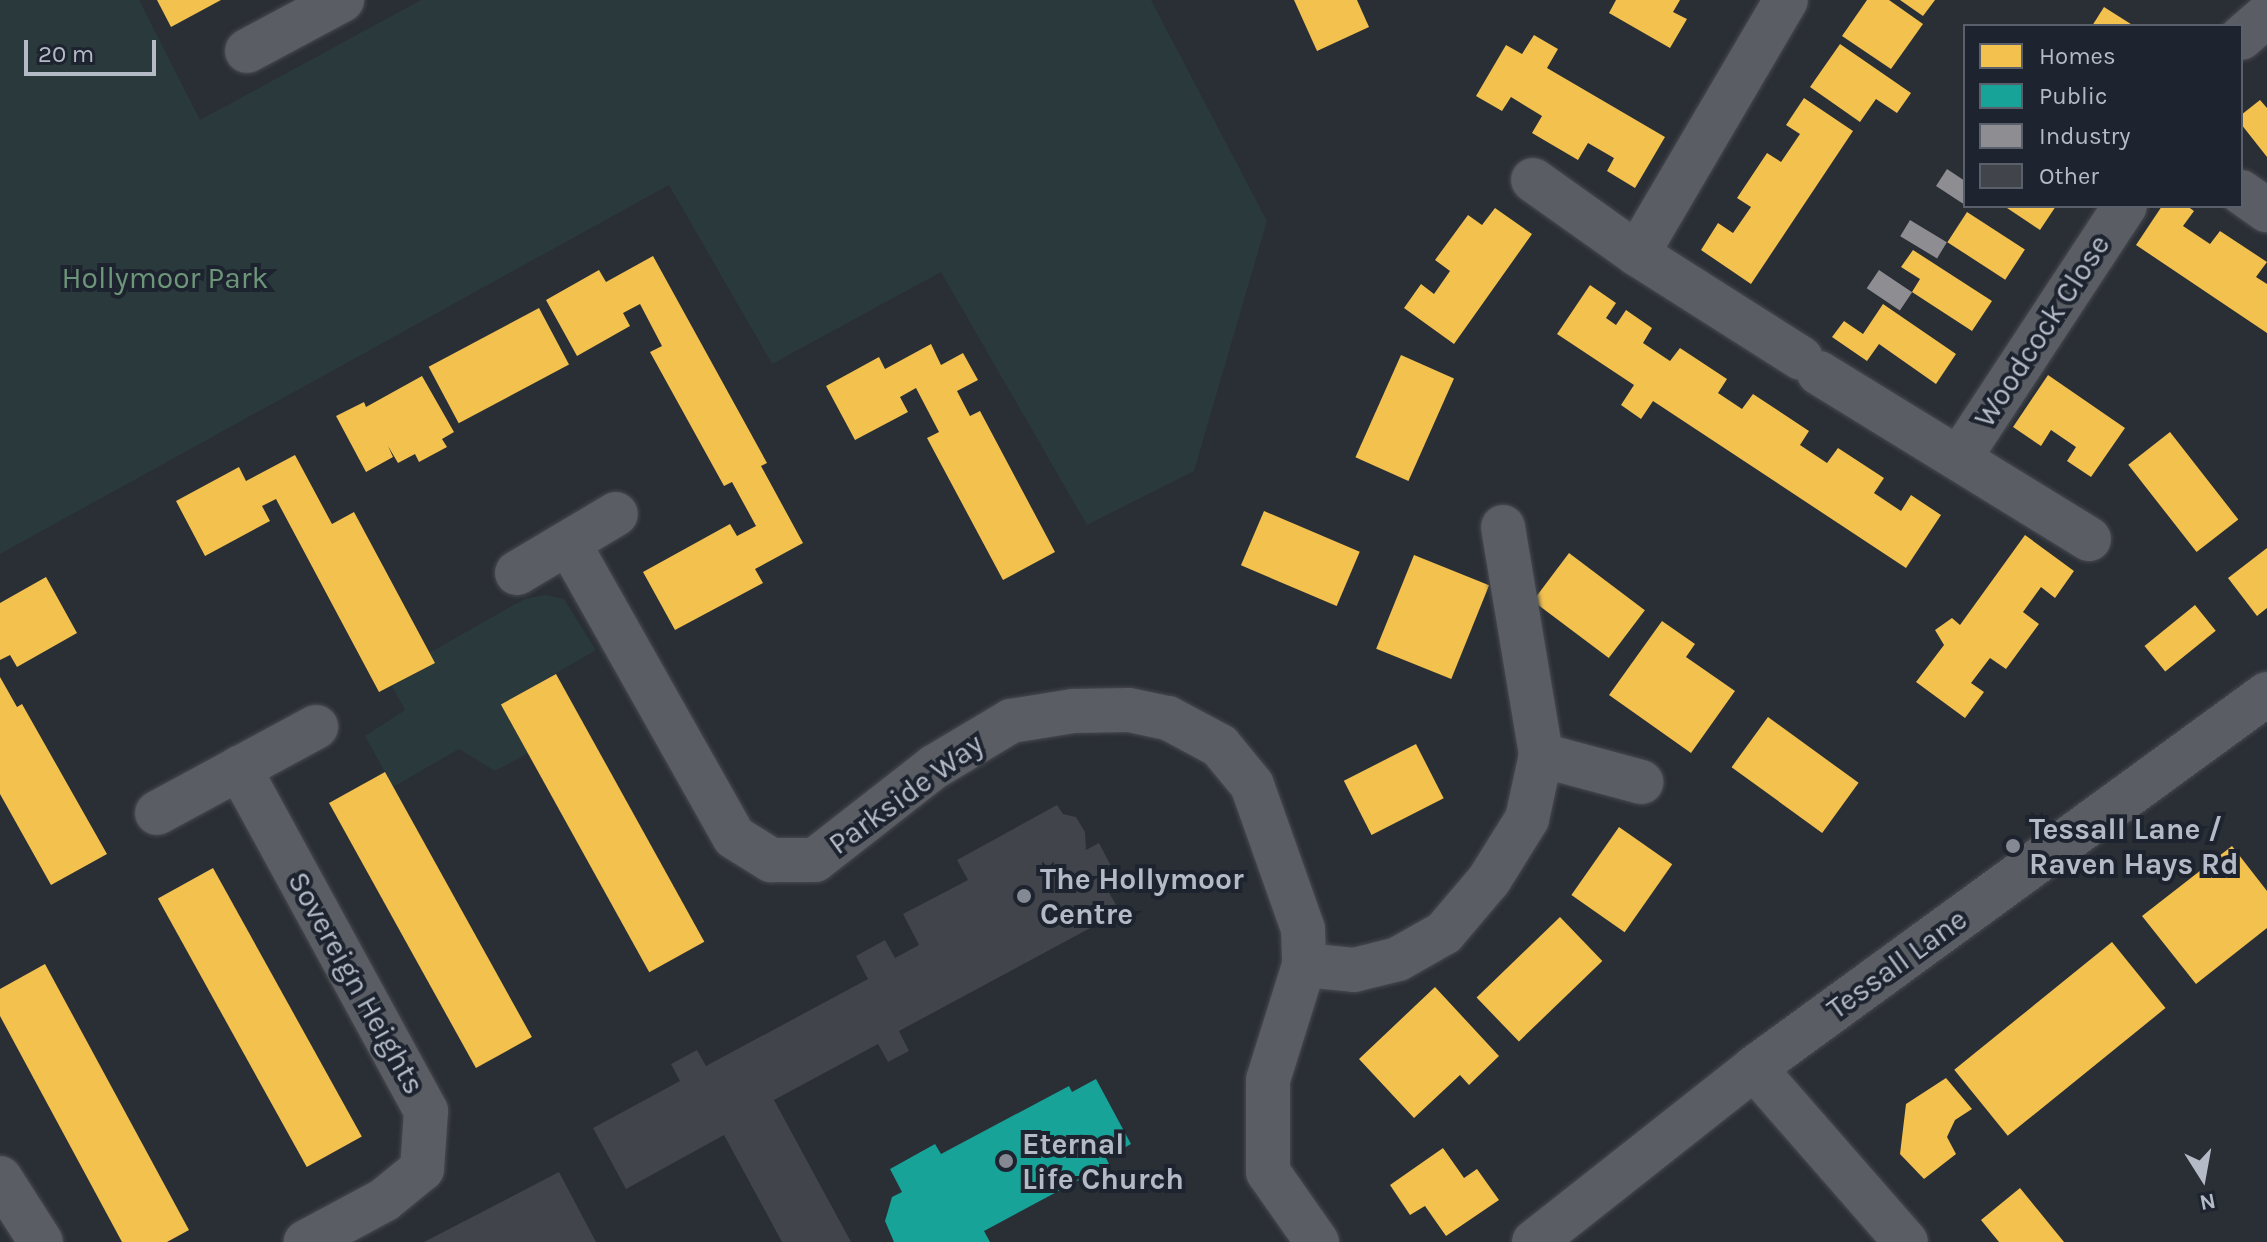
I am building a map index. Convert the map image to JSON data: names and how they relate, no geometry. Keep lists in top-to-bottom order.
{
  "streets": {
    "street": [
      "Woodcock Close",
      "Parkside Way",
      "Tessall Lane",
      "Sovereign Heights"
    ]
  },
  "parks": ["Hollymoor Park"],
  "places": ["Tessall Lane / Raven Hays Rd", "The Hollymoor Centre", "Eternal Life Church"],
  "legend": [
    "Homes",
    "Public",
    "Industry",
    "Other"
  ],
  "scale_bar": "20 m",
  "north": "bottom"
}
